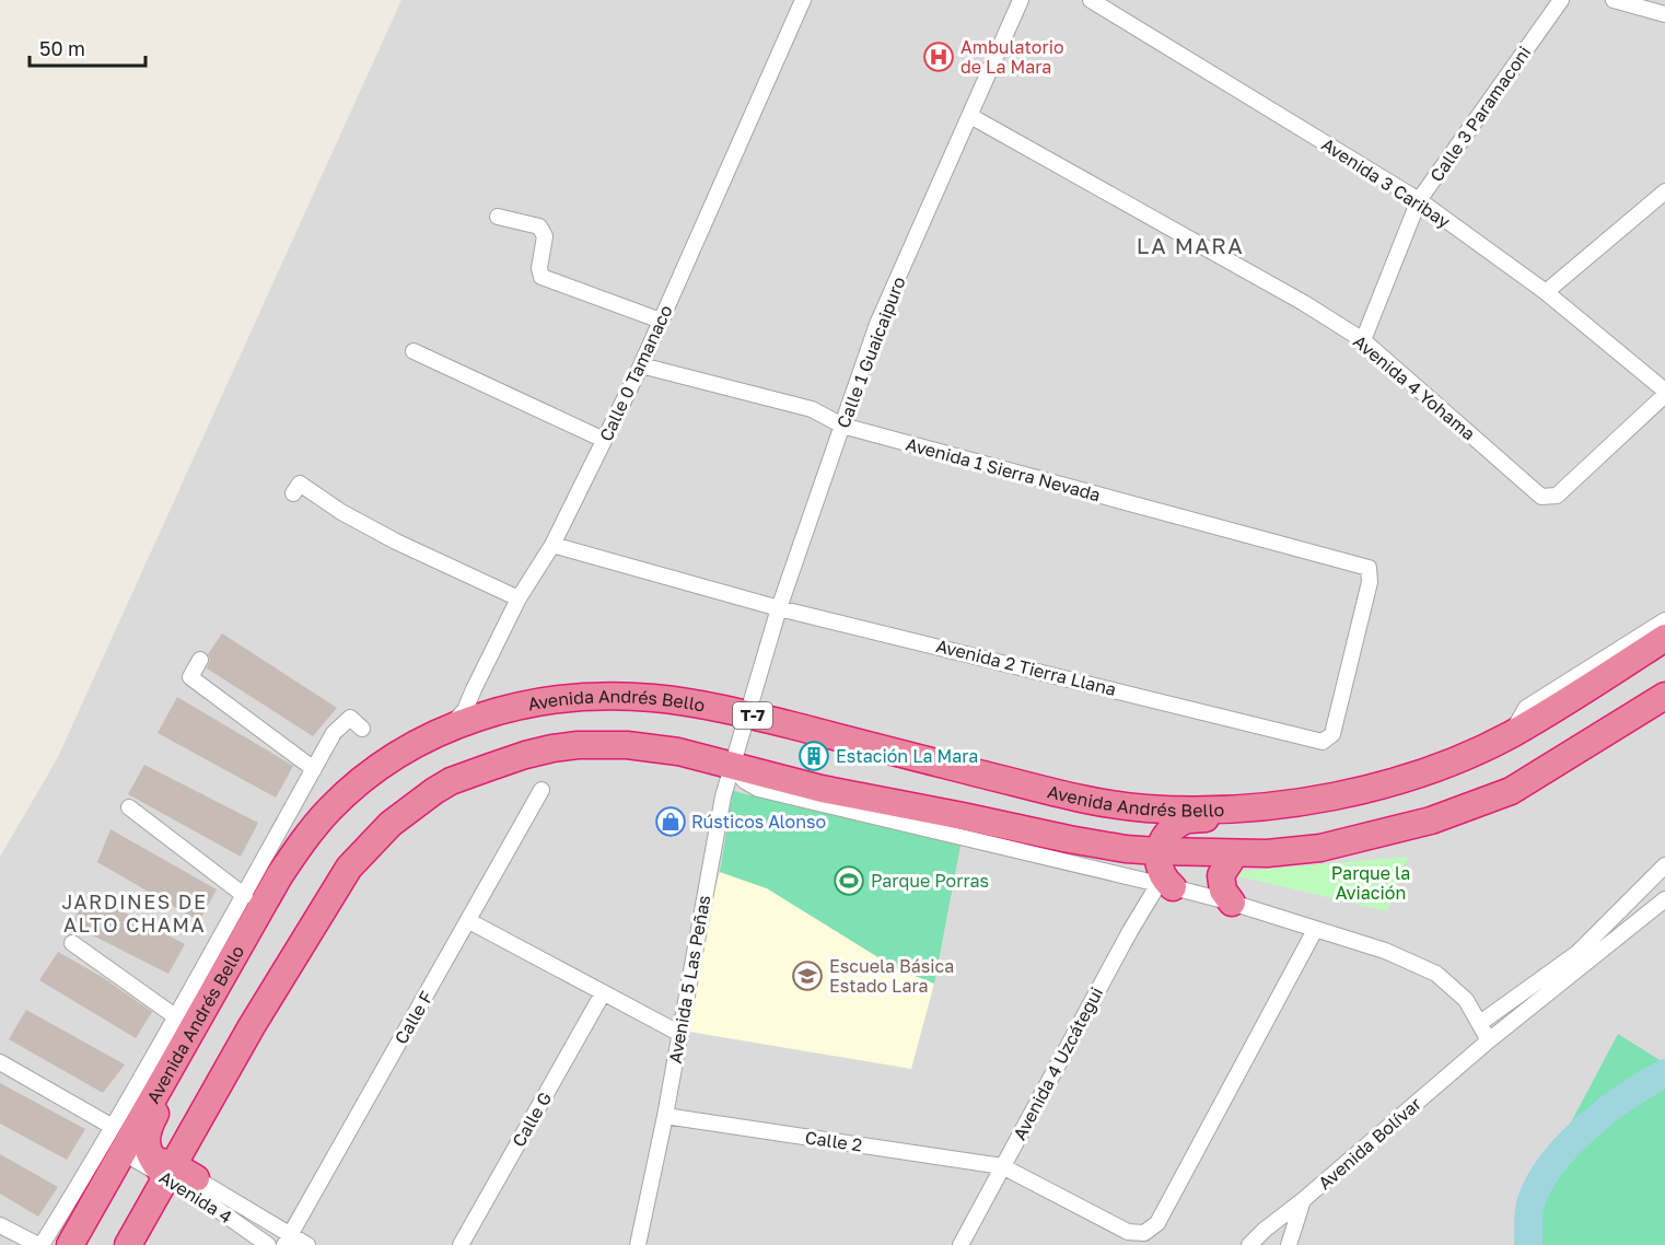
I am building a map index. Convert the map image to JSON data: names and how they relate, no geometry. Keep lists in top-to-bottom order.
{
  "streets": {
    "highway": ["Avenida Andrés Bello", "T-7"],
    "street": [
      "Calle 3 Paramaconi",
      "Avenida 3 Caribay",
      "Calle 1 Guaicaipuro",
      "Calle 0 Tamanaco",
      "Avenida 4 Yohama",
      "Avenida 1 Sierra Nevada",
      "Avenida 2 Tierra Llana",
      "Avenida 5 Las Peñas",
      "Calle F",
      "Avenida 4 Uzcátegui",
      "Calle G",
      "Calle 2",
      "Avenida Bolívar",
      "Avenida 4"
    ]
  },
  "crossings": [
    ["Calle 3 Paramaconi", "Avenida 3 Caribay"],
    ["Calle 3 Paramaconi", "Avenida 4 Yohama"],
    ["Avenida 3 Caribay", "Avenida 4 Yohama"],
    ["Calle 1 Guaicaipuro", "Avenida 4 Yohama"],
    ["Calle 1 Guaicaipuro", "Avenida 1 Sierra Nevada"],
    ["Calle 1 Guaicaipuro", "Avenida 2 Tierra Llana"],
    ["Calle 1 Guaicaipuro", "Avenida Andrés Bello"],
    ["Calle 1 Guaicaipuro", "Avenida 5 Las Peñas"],
    ["Calle 0 Tamanaco", "Avenida 1 Sierra Nevada"],
    ["Calle 0 Tamanaco", "Avenida 2 Tierra Llana"],
    ["Calle 0 Tamanaco", "Avenida Andrés Bello"],
    ["Avenida 1 Sierra Nevada", "Avenida 2 Tierra Llana"],
    ["Avenida Andrés Bello", "Avenida 5 Las Peñas"],
    ["Avenida Andrés Bello", "Avenida 4 Uzcátegui"],
    ["Avenida Andrés Bello", "Avenida 4"],
    ["Avenida 5 Las Peñas", "Calle 2"],
    ["Avenida 4 Uzcátegui", "Calle 2"]
  ],
  "districts": ["LA MARA", "JARDINES DE ALTO CHAMA"],
  "parks": ["Parque la Aviación"],
  "places": {
    "hospital": ["Ambulatorio de La Mara"],
    "building": ["Estación La Mara"],
    "shop": ["Rústicos Alonso"],
    "sports": ["Parque Porras"],
    "school or university": ["Escuela Básica Estado Lara"]
  },
  "scale_bar": "50 m"
}
